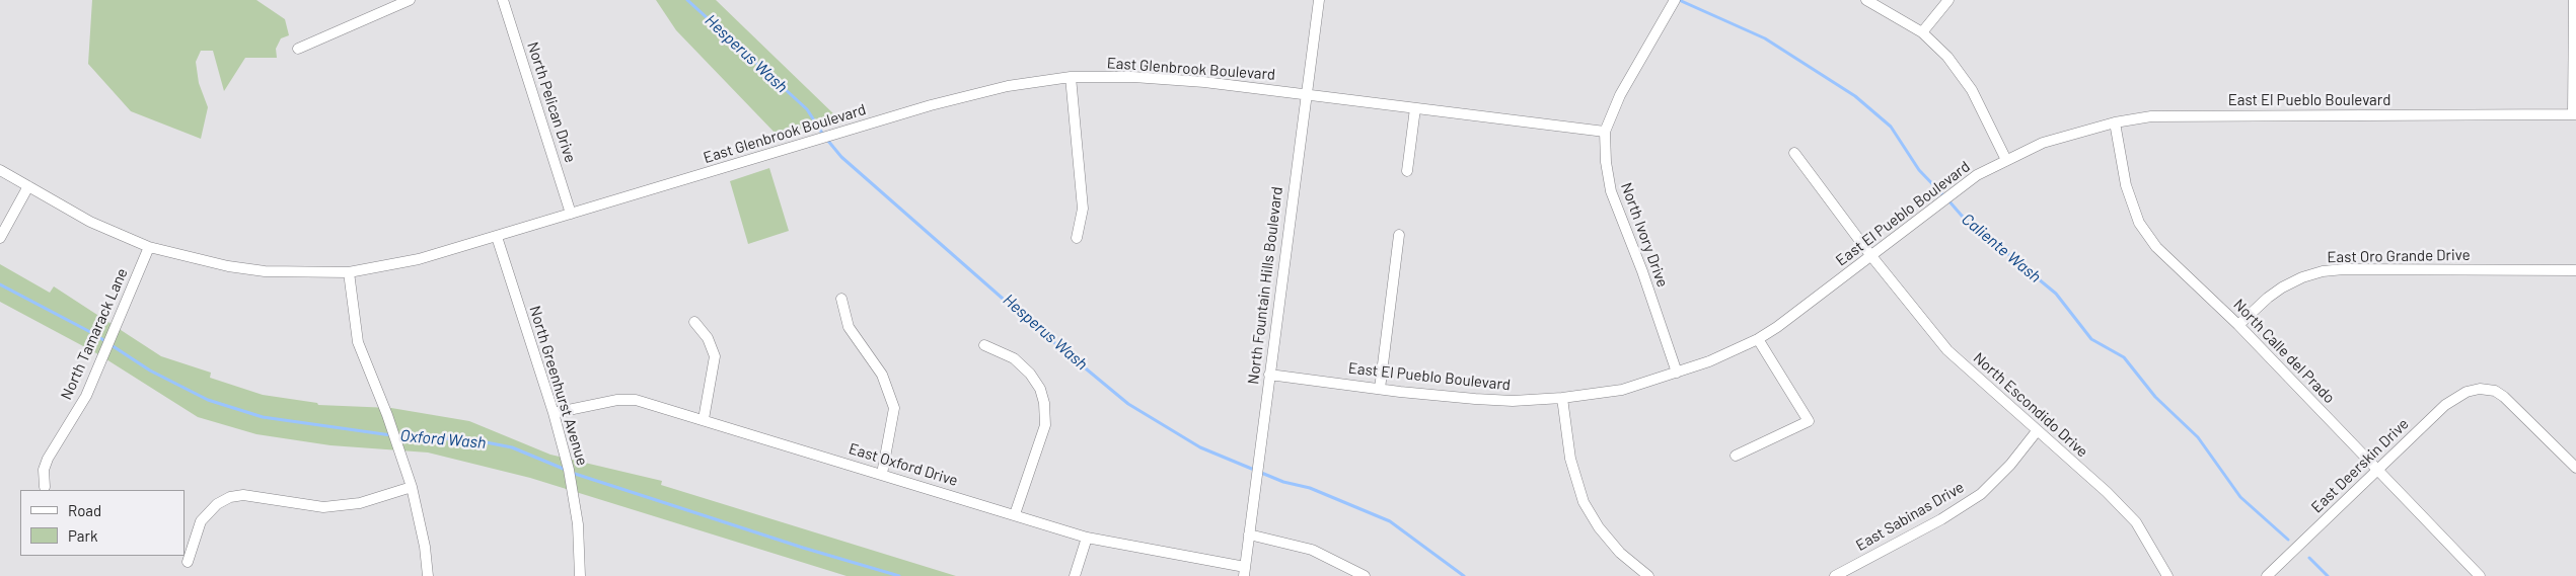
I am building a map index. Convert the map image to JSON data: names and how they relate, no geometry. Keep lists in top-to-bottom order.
{
  "streets": {
    "street": [
      "East Glenbrook Boulevard",
      "East El Pueblo Boulevard",
      "North Pelican Drive",
      "North Ivory Drive",
      "East Oro Grande Drive",
      "North Fountain Hills Boulevard",
      "North Tamarack Lane",
      "North Calle del Prado",
      "North Greenhurst Avenue",
      "North Escondido Drive",
      "East Oxford Drive",
      "East Deerskin Drive",
      "East Sabinas Drive"
    ]
  },
  "crossings": [
    ["East Glenbrook Boulevard", "North Pelican Drive"],
    ["East Glenbrook Boulevard", "North Ivory Drive"],
    ["East Glenbrook Boulevard", "North Fountain Hills Boulevard"],
    ["East Glenbrook Boulevard", "North Tamarack Lane"],
    ["East Glenbrook Boulevard", "North Greenhurst Avenue"],
    ["East El Pueblo Boulevard", "North Ivory Drive"],
    ["East El Pueblo Boulevard", "North Fountain Hills Boulevard"],
    ["East El Pueblo Boulevard", "North Calle del Prado"],
    ["East El Pueblo Boulevard", "North Escondido Drive"],
    ["East Oro Grande Drive", "North Calle del Prado"],
    ["North Fountain Hills Boulevard", "East Oxford Drive"],
    ["North Calle del Prado", "East Deerskin Drive"],
    ["North Greenhurst Avenue", "East Oxford Drive"],
    ["North Escondido Drive", "East Sabinas Drive"]
  ],
  "water": ["Hesperus Wash", "Caliente Wash", "Oxford Wash"],
  "legend": ["Road", "Park"]
}
